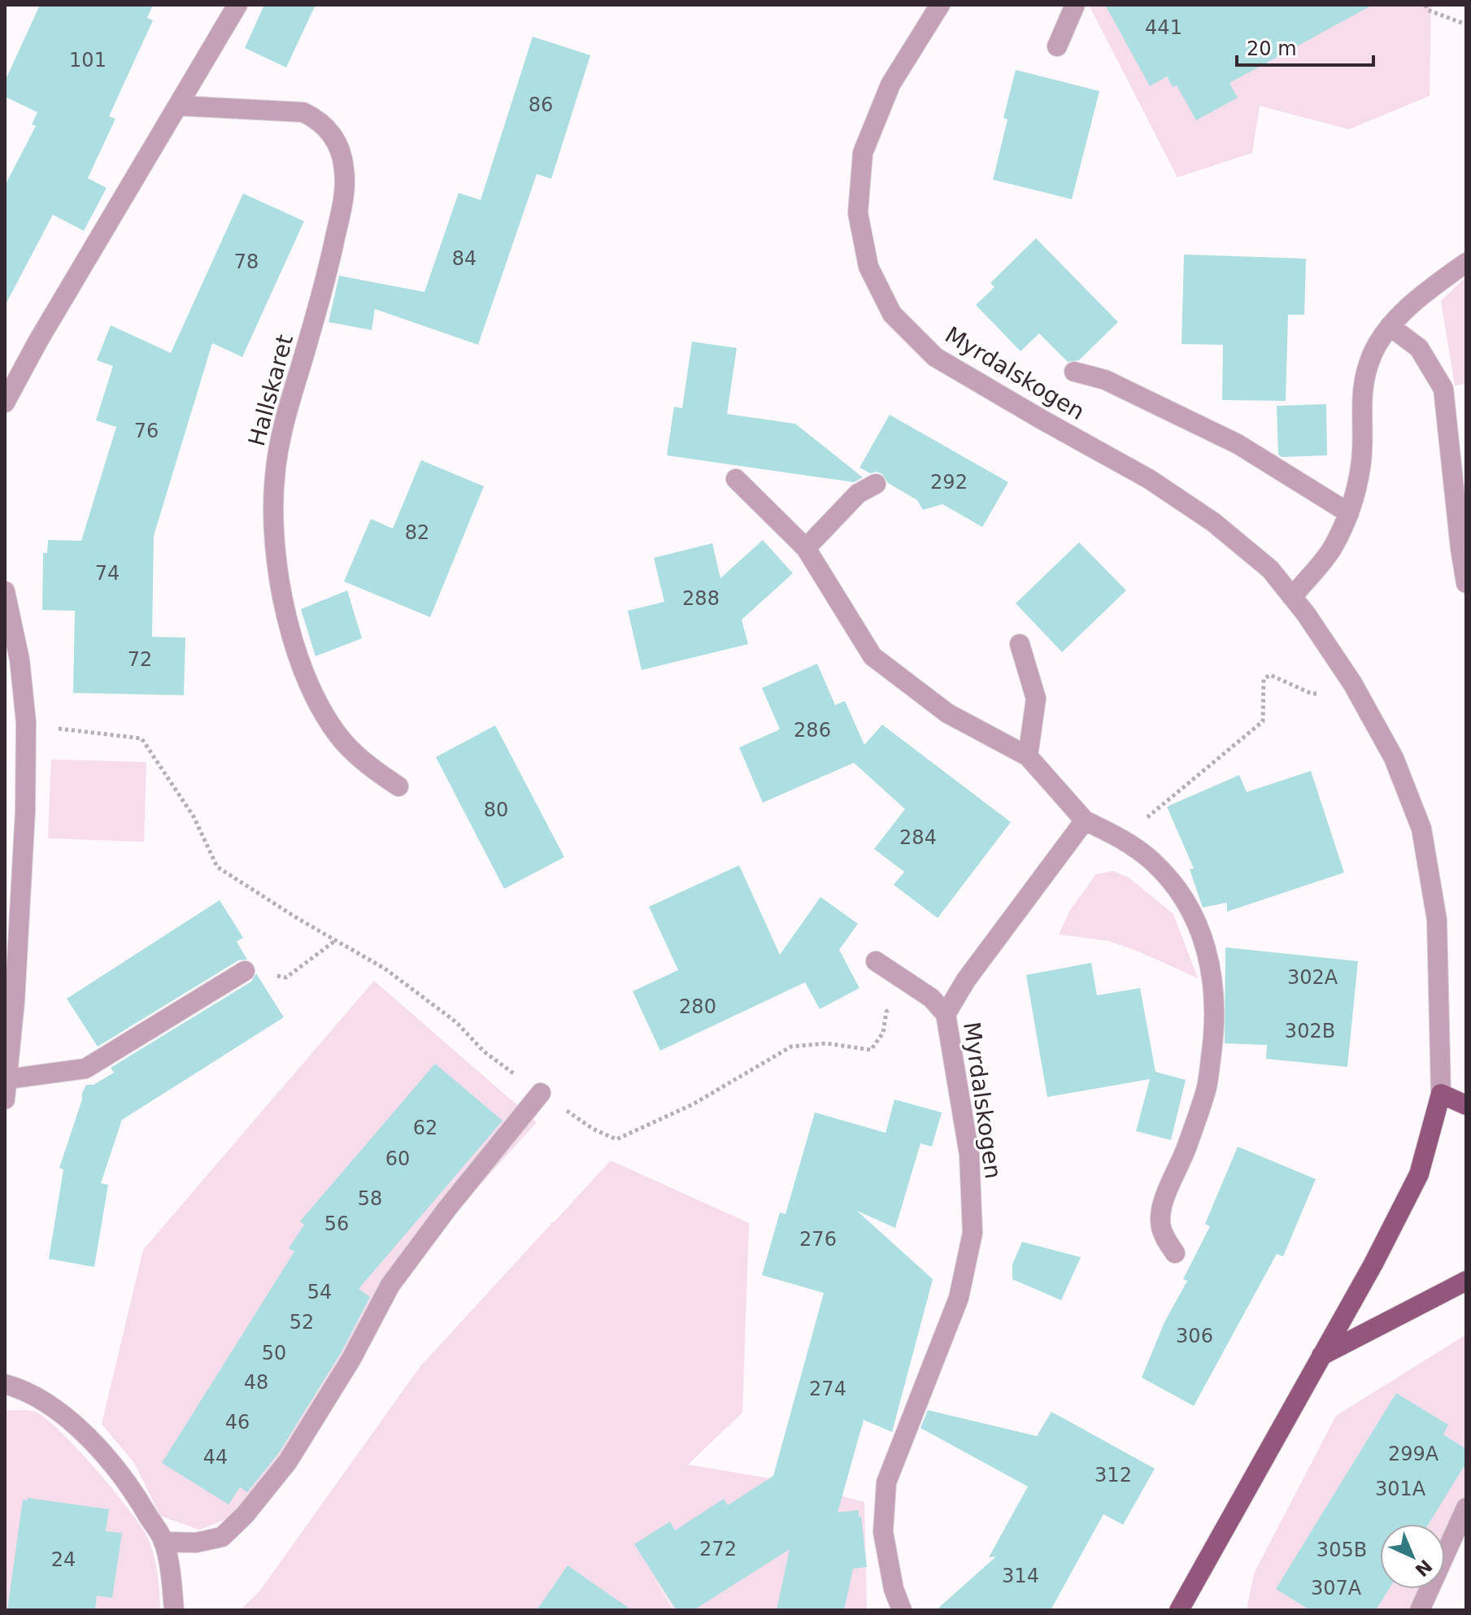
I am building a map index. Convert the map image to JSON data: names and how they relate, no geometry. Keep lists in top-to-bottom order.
{
  "streets": {
    "main road": ["Myrdalskogen"],
    "street": ["Hallskaret"]
  },
  "house_numbers": [
    "441",
    "101",
    "86",
    "84",
    "78",
    "76",
    "292",
    "82",
    "74",
    "288",
    "72",
    "286",
    "80",
    "284",
    "302A",
    "280",
    "302B",
    "62",
    "60",
    "58",
    "56",
    "276",
    "54",
    "52",
    "306",
    "50",
    "48",
    "274",
    "46",
    "299A",
    "44",
    "312",
    "301A",
    "272",
    "305B",
    "24",
    "314",
    "307A"
  ],
  "scale_bar": "20 m",
  "north": "bottom right"
}
